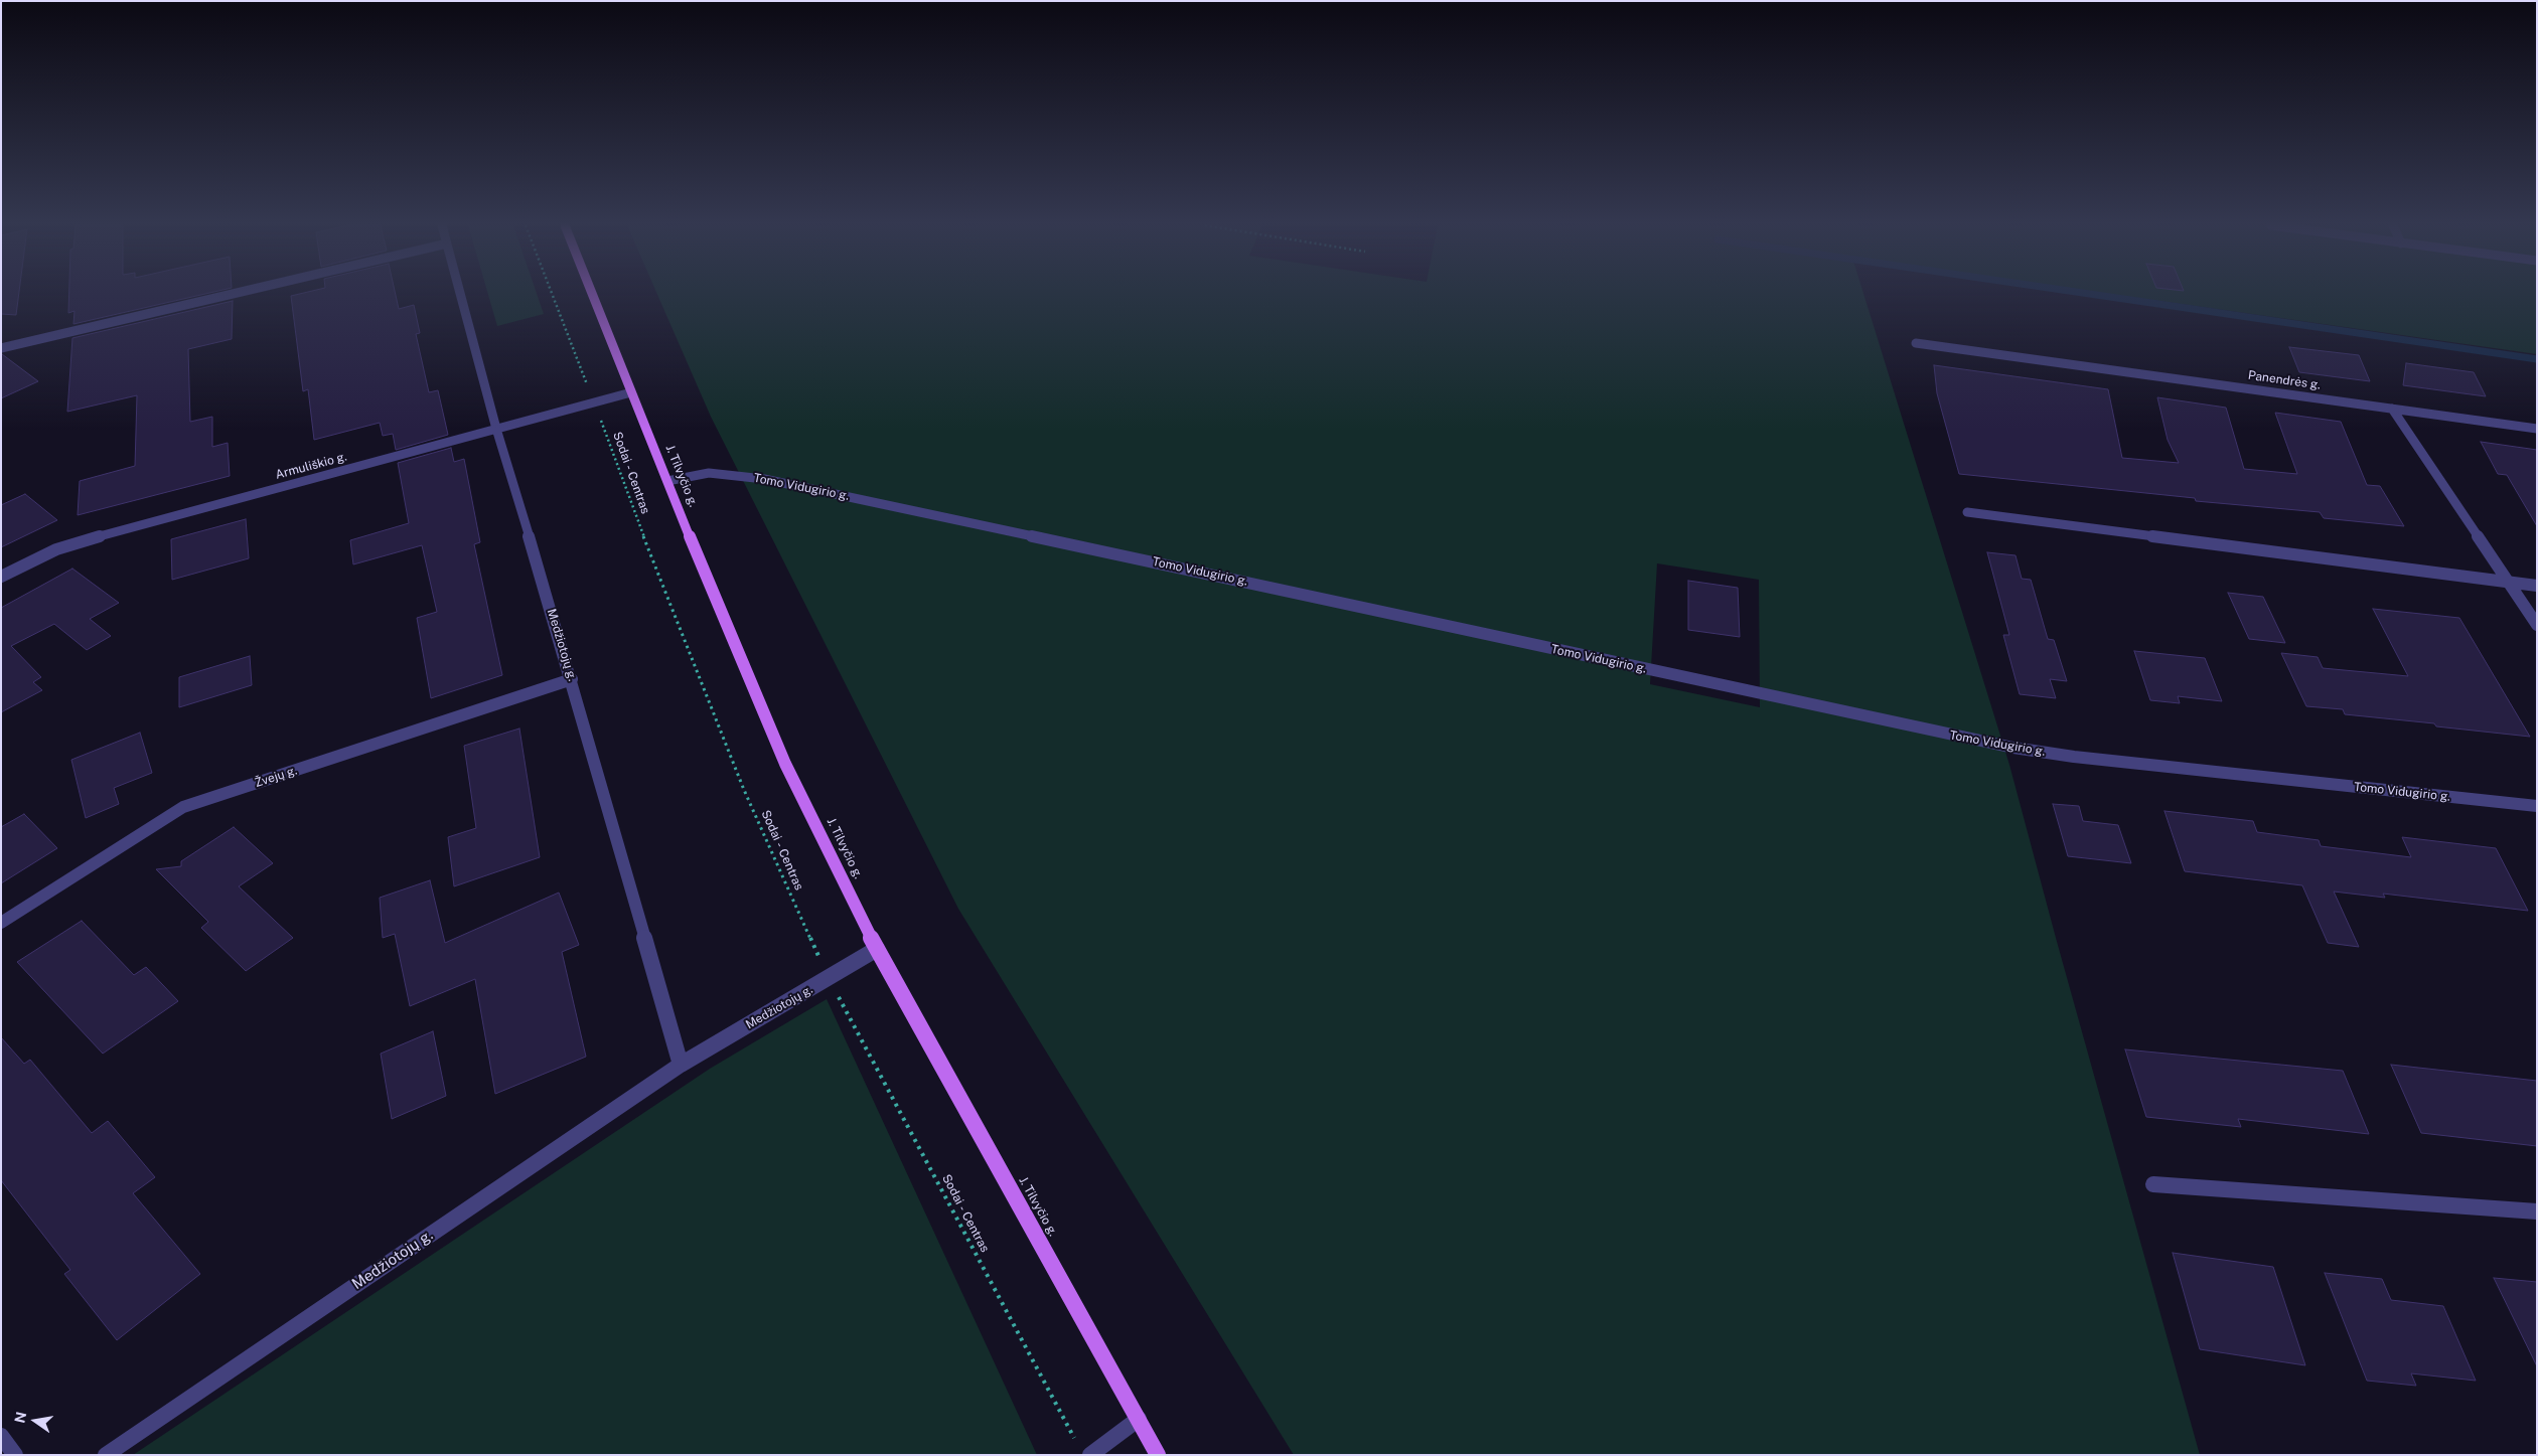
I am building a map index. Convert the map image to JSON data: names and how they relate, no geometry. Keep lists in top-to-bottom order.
{
  "streets": {
    "main road": ["J. Tilvyčio g."],
    "street": [
      "Panendrės g.",
      "Armuliškio g.",
      "Tomo Vidugirio g.",
      "Medžiotojų g.",
      "Žvejų g."
    ],
    "path": ["Sodai - Centras"]
  },
  "crossings": [
    ["Armuliškio g.", "Sodai - Centras"],
    ["Armuliškio g.", "J. Tilvyčio g."],
    ["Armuliškio g.", "Medžiotojų g."],
    ["Sodai - Centras", "Medžiotojų g."],
    ["J. Tilvyčio g.", "Tomo Vidugirio g."],
    ["J. Tilvyčio g.", "Medžiotojų g."],
    ["Medžiotojų g.", "Žvejų g."]
  ],
  "north": "left"
}
